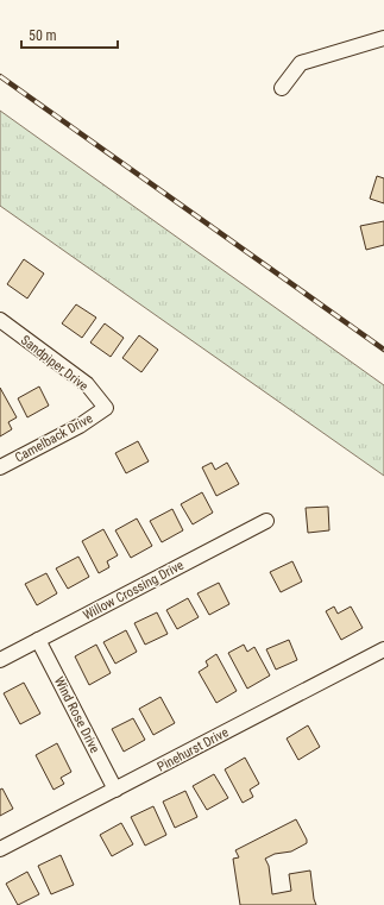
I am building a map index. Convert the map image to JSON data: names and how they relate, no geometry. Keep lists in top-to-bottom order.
{
  "streets": {
    "street": [
      "Sandpiper Drive",
      "Camelback Drive",
      "Willow Crossing Drive",
      "Wind Rose Drive",
      "Pinehurst Drive"
    ]
  },
  "crossings": [
    ["Sandpiper Drive", "Camelback Drive"],
    ["Willow Crossing Drive", "Wind Rose Drive"],
    ["Wind Rose Drive", "Pinehurst Drive"]
  ],
  "scale_bar": "50 m"
}
